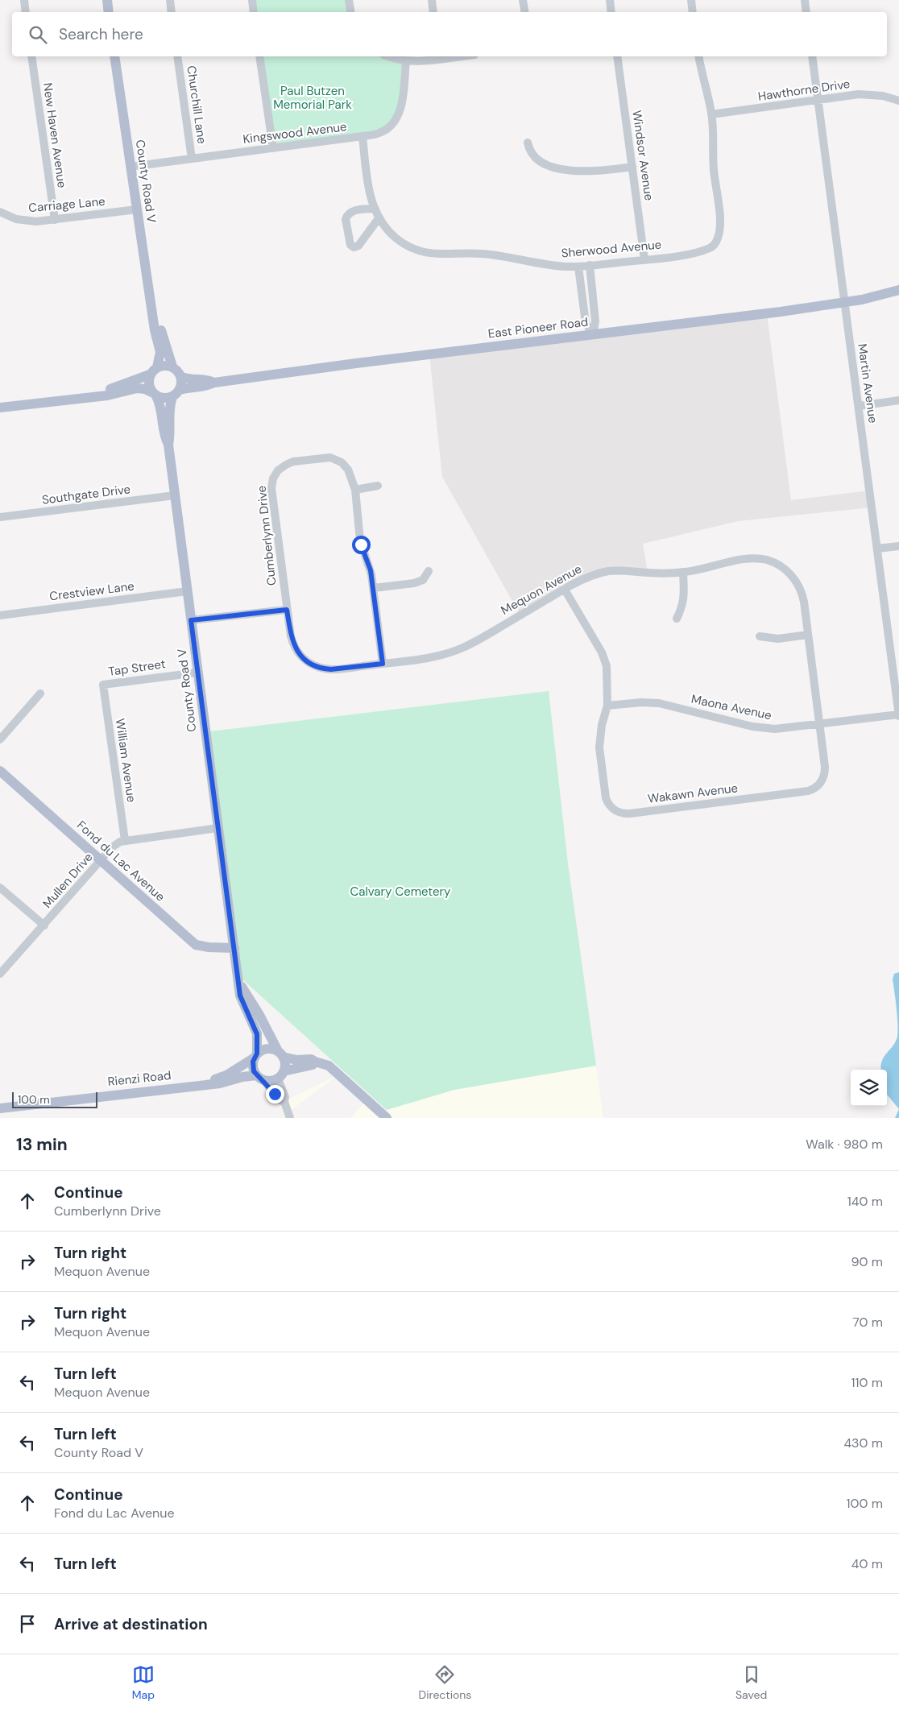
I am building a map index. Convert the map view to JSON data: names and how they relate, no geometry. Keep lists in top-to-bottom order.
{
  "streets": {
    "main road": [
      "County Road V",
      "East Pioneer Road",
      "Fond du Lac Avenue",
      "Rienzi Road"
    ],
    "street": [
      "Hawthorne Drive",
      "Churchill Lane",
      "Kingswood Avenue",
      "New Haven Avenue",
      "Windsor Avenue",
      "Carriage Lane",
      "Sherwood Avenue",
      "Martin Avenue",
      "Southgate Drive",
      "Cumberlynn Drive",
      "Mequon Avenue",
      "Crestview Lane",
      "Tap Street",
      "Maona Avenue",
      "William Avenue",
      "Wakawn Avenue",
      "Mullen Drive"
    ]
  },
  "crossings": [
    ["Hawthorne Drive", "Sherwood Avenue"],
    ["Hawthorne Drive", "Martin Avenue"],
    ["Churchill Lane", "Kingswood Avenue"],
    ["Kingswood Avenue", "County Road V"],
    ["Kingswood Avenue", "Sherwood Avenue"],
    ["New Haven Avenue", "Carriage Lane"],
    ["Windsor Avenue", "Sherwood Avenue"],
    ["County Road V", "Carriage Lane"],
    ["County Road V", "East Pioneer Road"],
    ["County Road V", "Southgate Drive"],
    ["County Road V", "Crestview Lane"],
    ["County Road V", "Tap Street"],
    ["County Road V", "Fond du Lac Avenue"],
    ["County Road V", "Mullen Drive"],
    ["East Pioneer Road", "Martin Avenue"],
    ["Martin Avenue", "Maona Avenue"],
    ["Cumberlynn Drive", "Mequon Avenue"],
    ["Mequon Avenue", "Maona Avenue"],
    ["Mequon Avenue", "Wakawn Avenue"],
    ["Tap Street", "William Avenue"],
    ["Maona Avenue", "Wakawn Avenue"],
    ["William Avenue", "Mullen Drive"],
    ["Fond du Lac Avenue", "Mullen Drive"]
  ],
  "parks": ["Paul Butzen Memorial Park", "Calvary Cemetery"],
  "scale_bar": "100 m",
  "page": {
    "search": "Search here",
    "scale": "100 m",
    "heading": ["13 min", "Walk · 980 m"],
    "list": [
      ["Continue", "Cumberlynn Drive", "140 m"],
      ["Turn right", "Mequon Avenue", "90 m"],
      ["Turn right", "Mequon Avenue", "70 m"],
      ["Turn left", "Mequon Avenue", "110 m"],
      ["Turn left", "County Road V", "430 m"],
      ["Continue", "Fond du Lac Avenue", "100 m"],
      ["Turn left", "40 m"],
      "Arrive at destination"
    ],
    "nav": ["Map", "Directions", "Saved"]
  }
}
